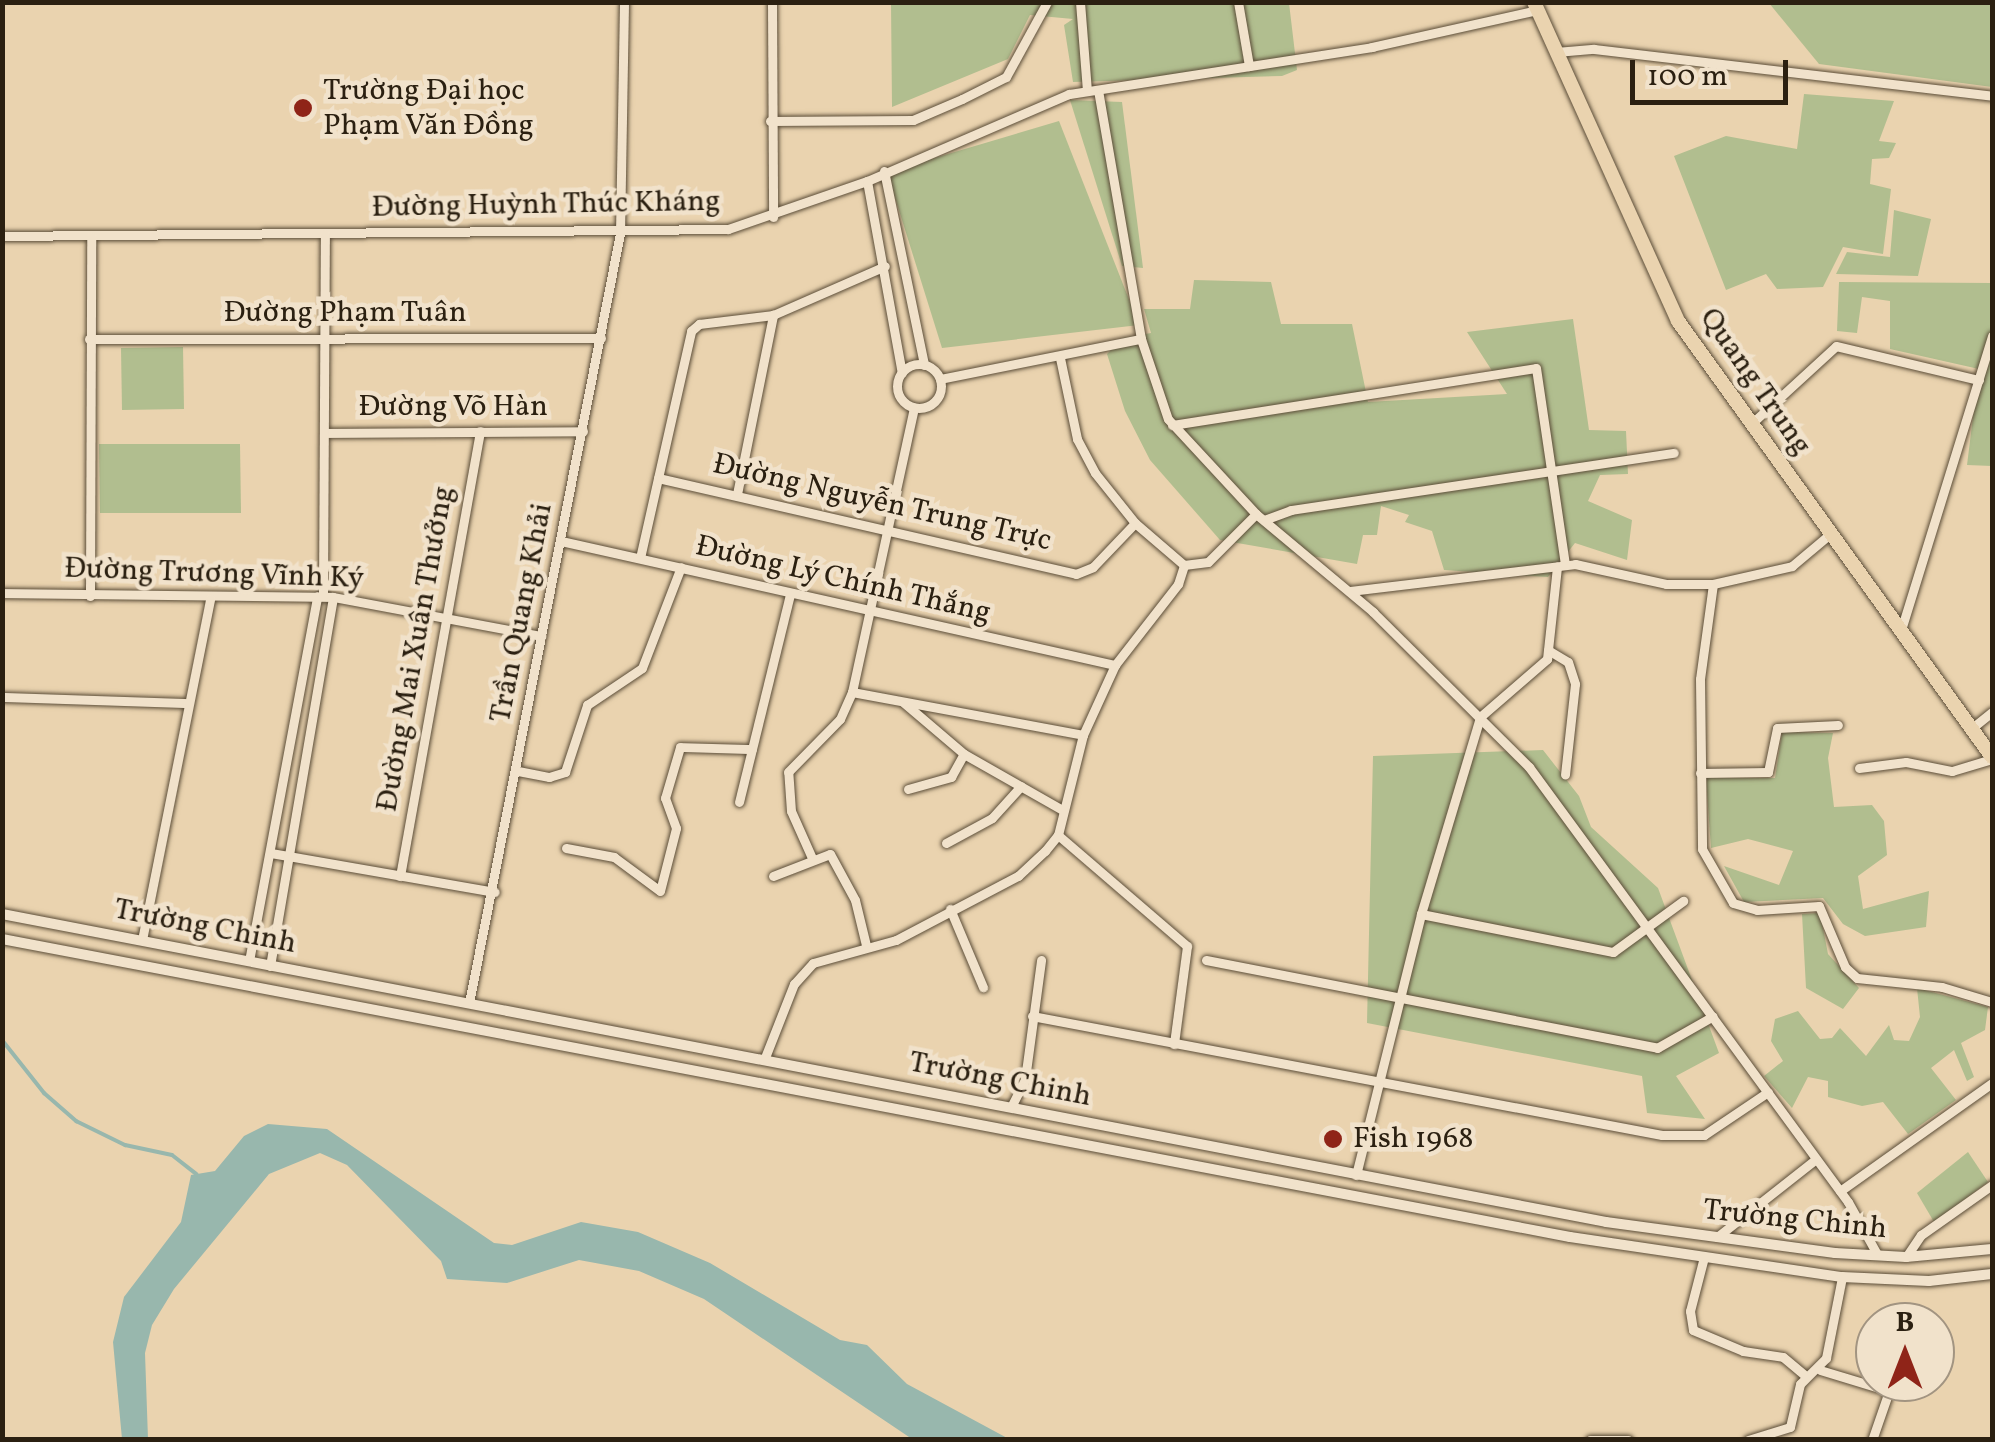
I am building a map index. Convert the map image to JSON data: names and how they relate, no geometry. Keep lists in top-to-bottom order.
{
  "streets": {
    "main road": ["Quang Trung"],
    "street": [
      "Đường Huỳnh Thúc Kháng",
      "Đường Phạm Tuân",
      "Đường Võ Hàn",
      "Đường Nguyễn Trung Trực",
      "Đường Trương Vĩnh Ký",
      "Đường Lý Chính Thắng",
      "Trần Quang Khải",
      "Đường Mai Xuân Thưởng",
      "Trường Chinh"
    ]
  },
  "crossings": [
    ["Đường Huỳnh Thúc Kháng", "Quang Trung"],
    ["Đường Huỳnh Thúc Kháng", "Trần Quang Khải"],
    ["Đường Phạm Tuân", "Trần Quang Khải"],
    ["Đường Võ Hàn", "Trần Quang Khải"],
    ["Đường Võ Hàn", "Đường Mai Xuân Thưởng"],
    ["Đường Trương Vĩnh Ký", "Trần Quang Khải"],
    ["Đường Trương Vĩnh Ký", "Đường Mai Xuân Thưởng"],
    ["Đường Lý Chính Thắng", "Trần Quang Khải"],
    ["Trần Quang Khải", "Trường Chinh"]
  ],
  "places": ["Trường Đại học Phạm Văn Đồng", "Fish 1968"],
  "scale_bar": "100 m",
  "north": "top"
}
